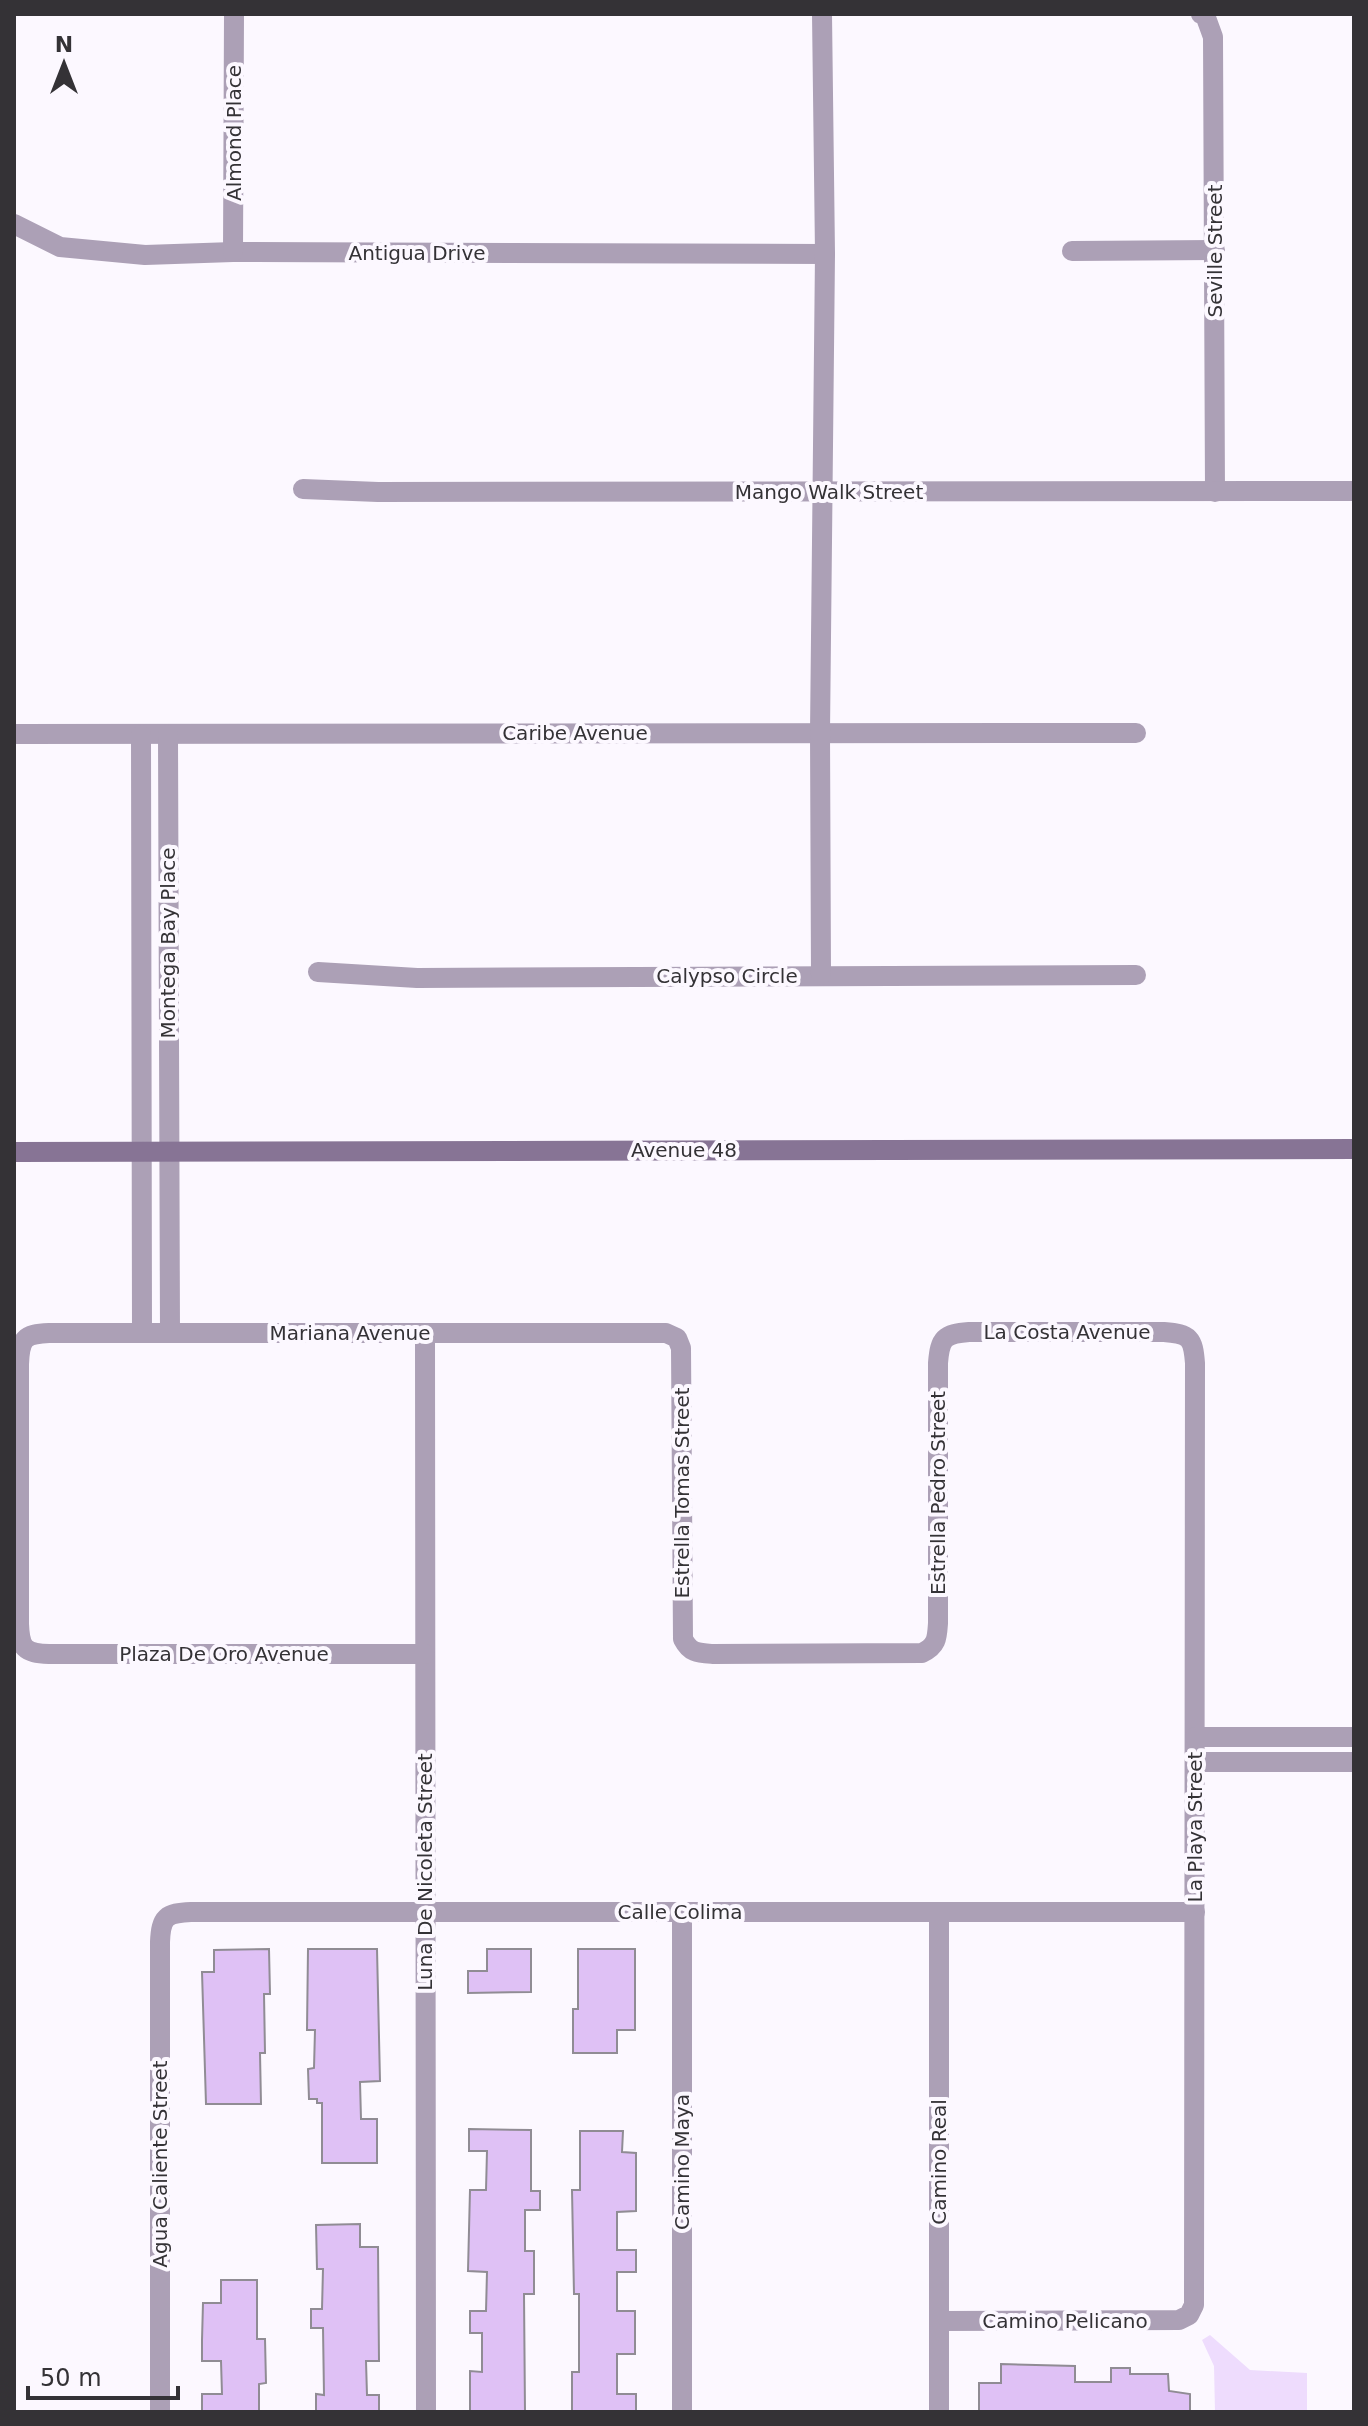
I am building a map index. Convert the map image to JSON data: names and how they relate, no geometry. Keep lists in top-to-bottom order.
{
  "streets": {
    "main road": ["Avenue 48"],
    "street": [
      "Almond Place",
      "Seville Street",
      "Antigua Drive",
      "Mango Walk Street",
      "Caribe Avenue",
      "Montega Bay Place",
      "Calypso Circle",
      "La Costa Avenue",
      "Mariana Avenue",
      "Estrella Tomas Street",
      "Estrella Pedro Street",
      "Plaza De Oro Avenue",
      "La Playa Street",
      "Luna De Nicoleta Street",
      "Calle Colima",
      "Camino Maya",
      "Camino Real",
      "Agua Caliente Street",
      "Camino Pelicano"
    ]
  },
  "crossings": [
    ["Almond Place", "Antigua Drive"],
    ["Seville Street", "Mango Walk Street"],
    ["Caribe Avenue", "Montega Bay Place"],
    ["Montega Bay Place", "Avenue 48"],
    ["Montega Bay Place", "Mariana Avenue"],
    ["La Costa Avenue", "Estrella Pedro Street"],
    ["La Costa Avenue", "La Playa Street"],
    ["Mariana Avenue", "Estrella Tomas Street"],
    ["Mariana Avenue", "Plaza De Oro Avenue"],
    ["Mariana Avenue", "Luna De Nicoleta Street"],
    ["Estrella Tomas Street", "Estrella Pedro Street"],
    ["Plaza De Oro Avenue", "Luna De Nicoleta Street"],
    ["La Playa Street", "Calle Colima"],
    ["La Playa Street", "Camino Pelicano"],
    ["Luna De Nicoleta Street", "Calle Colima"],
    ["Calle Colima", "Camino Maya"],
    ["Calle Colima", "Camino Real"],
    ["Calle Colima", "Agua Caliente Street"],
    ["Camino Real", "Camino Pelicano"]
  ],
  "scale_bar": "50 m",
  "north": "top"
}
